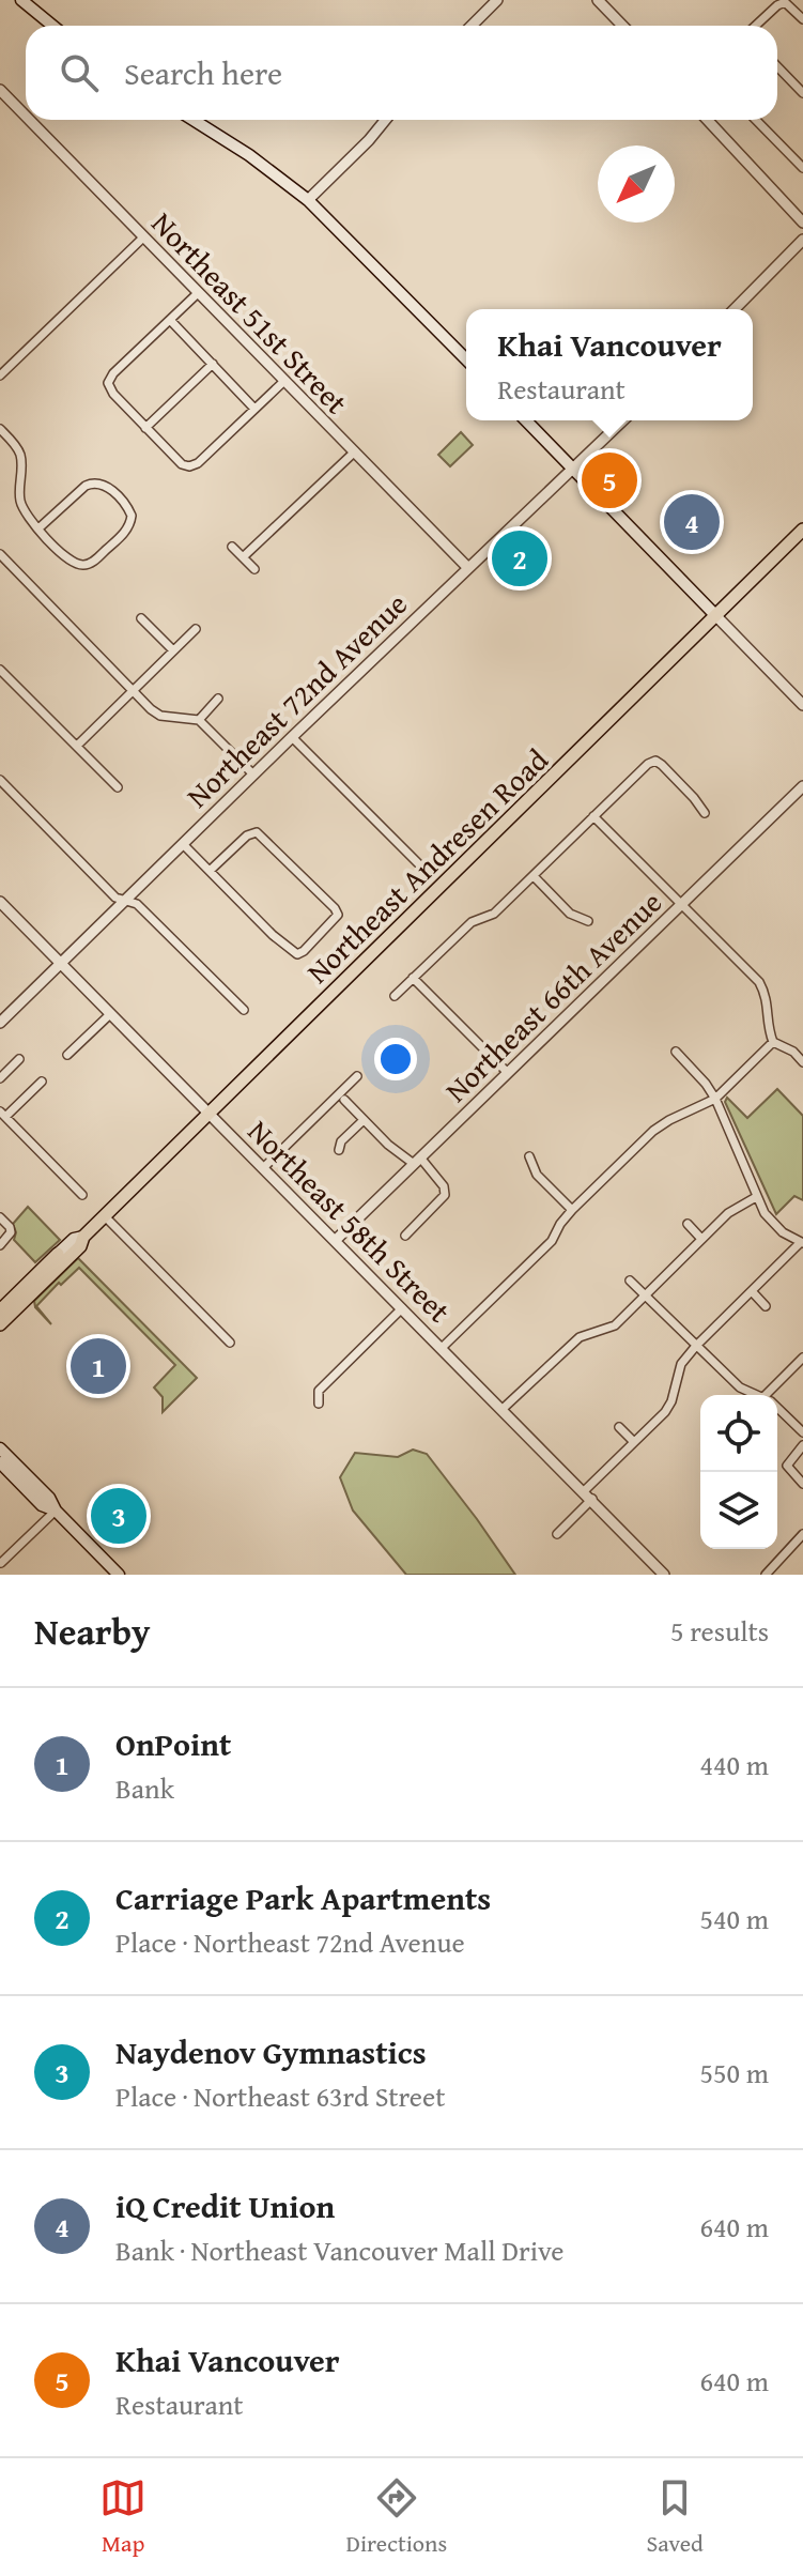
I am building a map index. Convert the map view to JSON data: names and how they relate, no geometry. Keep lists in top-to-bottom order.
{
  "streets": {
    "main road": ["Northeast Andresen Road"],
    "street": [
      "Northeast 51st Street",
      "Northeast 72nd Avenue",
      "Northeast 66th Avenue",
      "Northeast 58th Street"
    ]
  },
  "crossings": [
    ["Northeast 51st Street", "Northeast 72nd Avenue"],
    ["Northeast 72nd Avenue", "Northeast 58th Street"],
    ["Northeast Andresen Road", "Northeast 58th Street"],
    ["Northeast 66th Avenue", "Northeast 58th Street"]
  ],
  "north": "bottom left",
  "page": {
    "search": "Search here",
    "popup": ["Khai Vancouver", "Restaurant"],
    "pins": [
      "5",
      "4",
      "2",
      "1",
      "3"
    ],
    "heading": ["Nearby", "5 results"],
    "list": [
      {
        "mark": "1",
        "name": "OnPoint",
        "note": "Bank",
        "value": "440 m"
      },
      {
        "mark": "2",
        "name": "Carriage Park Apartments",
        "note": "Place · Northeast 72nd Avenue",
        "value": "540 m"
      },
      {
        "mark": "3",
        "name": "Naydenov Gymnastics",
        "note": "Place · Northeast 63rd Street",
        "value": "550 m"
      },
      {
        "mark": "4",
        "name": "iQ Credit Union",
        "note": "Bank · Northeast Vancouver Mall Drive",
        "value": "640 m"
      },
      {
        "mark": "5",
        "name": "Khai Vancouver",
        "note": "Restaurant",
        "value": "640 m"
      }
    ],
    "nav": ["Map", "Directions", "Saved"]
  }
}
